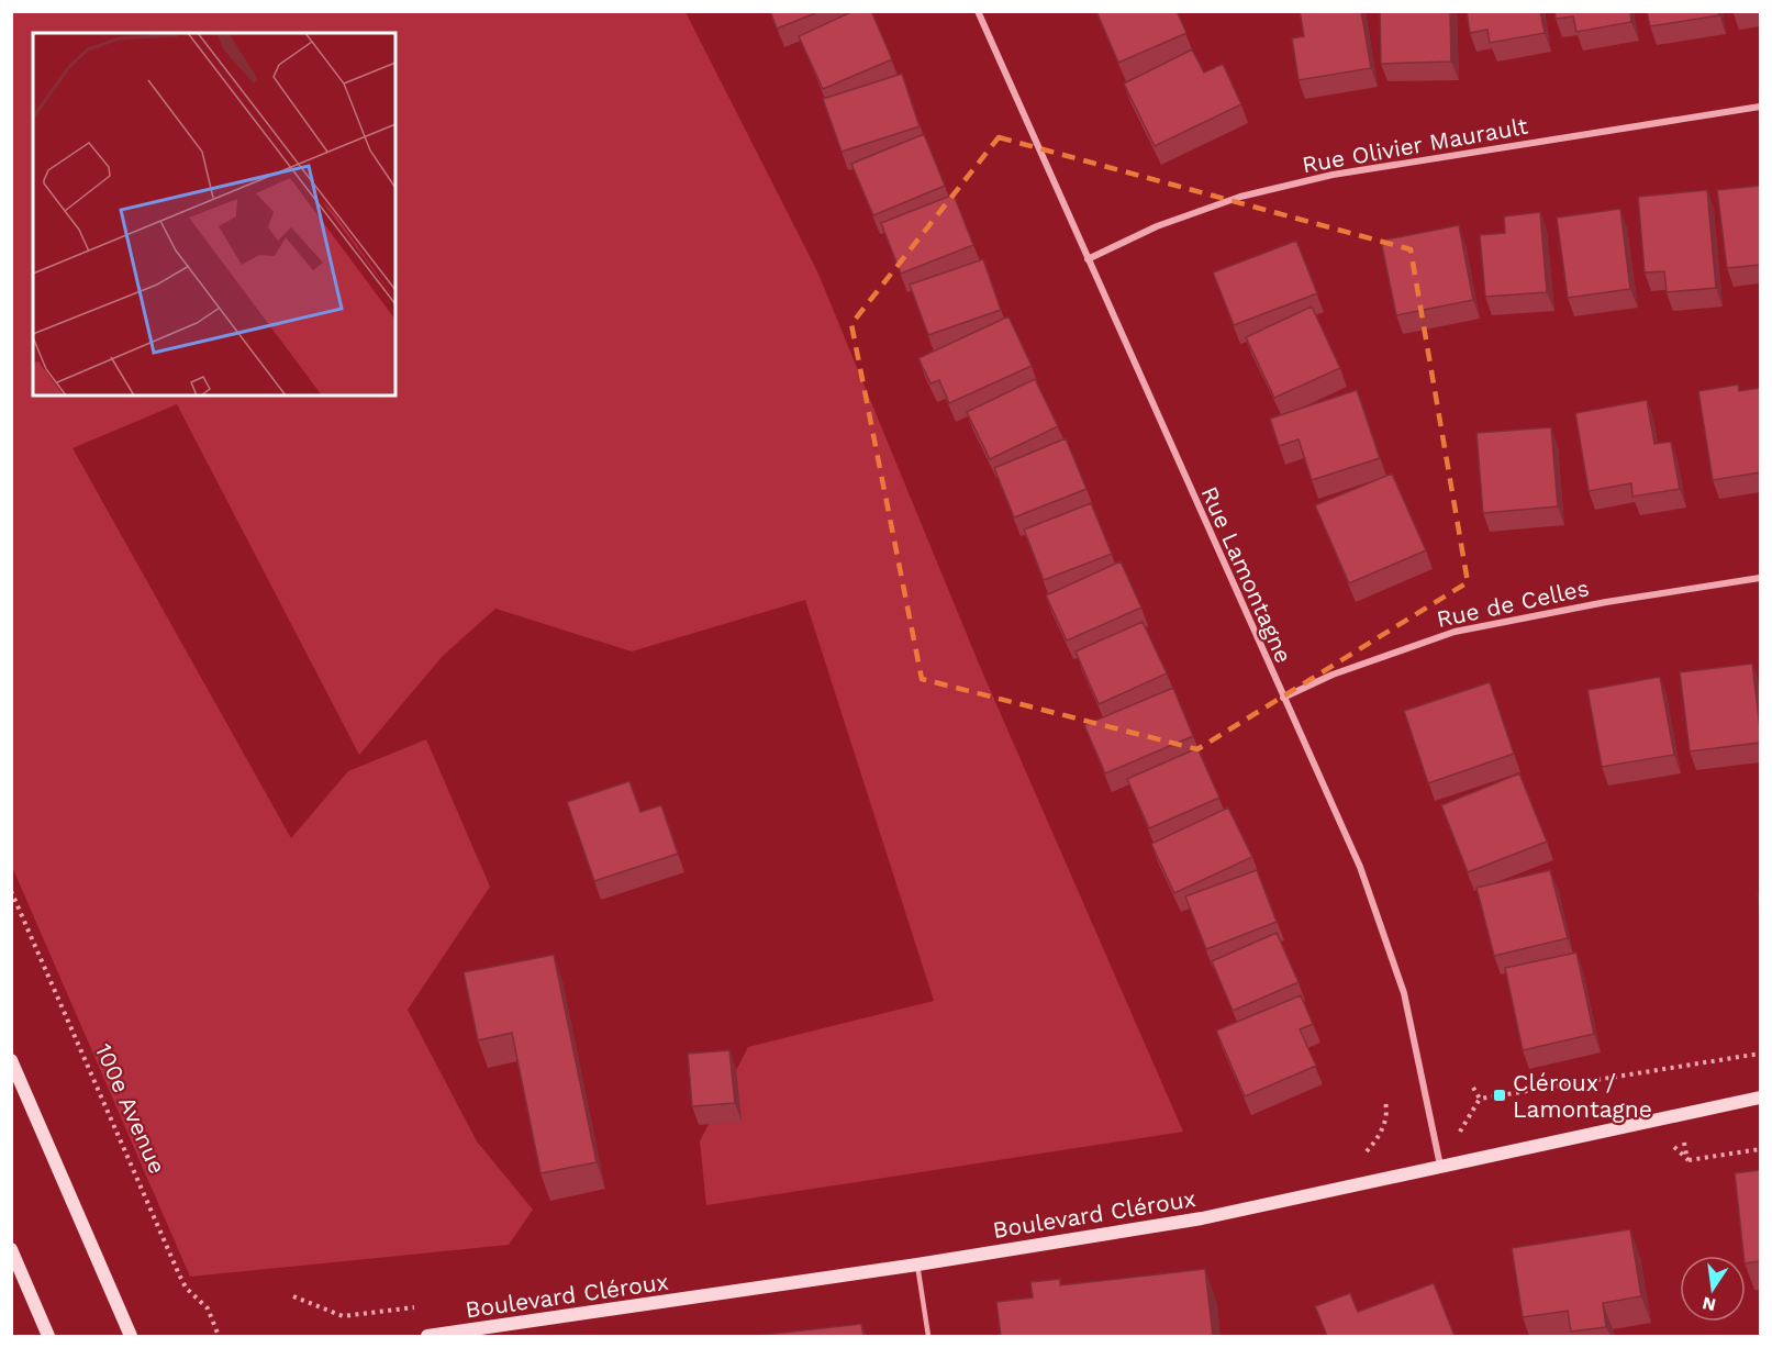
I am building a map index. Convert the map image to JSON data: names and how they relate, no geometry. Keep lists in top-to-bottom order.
{
  "streets": {
    "street": [
      "Rue Olivier Maurault",
      "Rue Lamontagne",
      "Rue de Celles",
      "Boulevard Cléroux"
    ],
    "path": ["100e Avenue"]
  },
  "crossings": [
    ["Rue Olivier Maurault", "Rue Lamontagne"],
    ["Rue Lamontagne", "Rue de Celles"],
    ["Rue Lamontagne", "Boulevard Cléroux"]
  ],
  "places": {
    "transit": ["Cléroux / Lamontagne"]
  },
  "north": "bottom"
}
